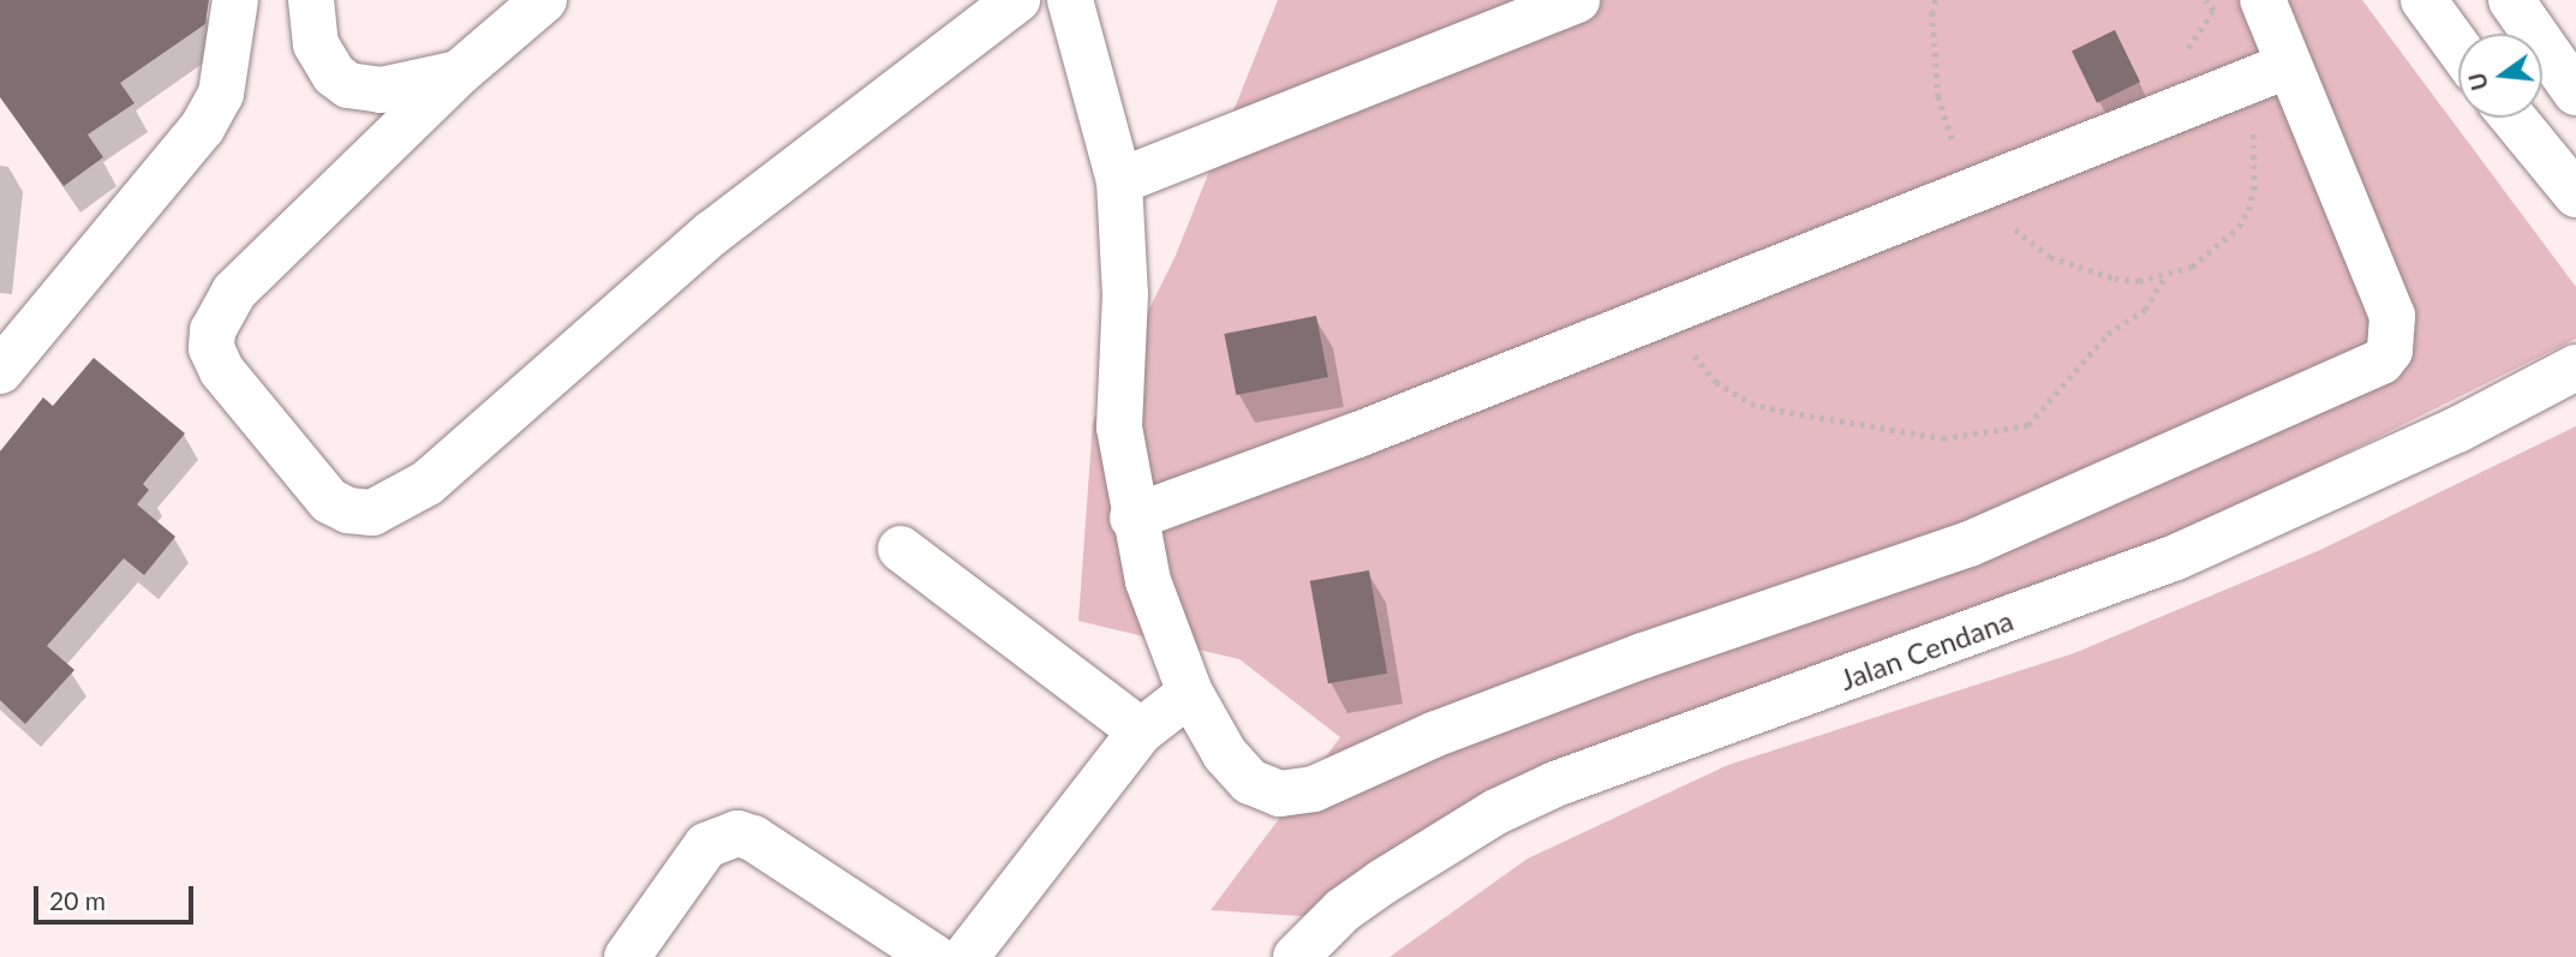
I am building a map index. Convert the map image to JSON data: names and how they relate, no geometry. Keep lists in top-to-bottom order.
{
  "streets": {
    "street": ["Jalan Cendana"]
  },
  "scale_bar": "20 m",
  "north": "left"
}
